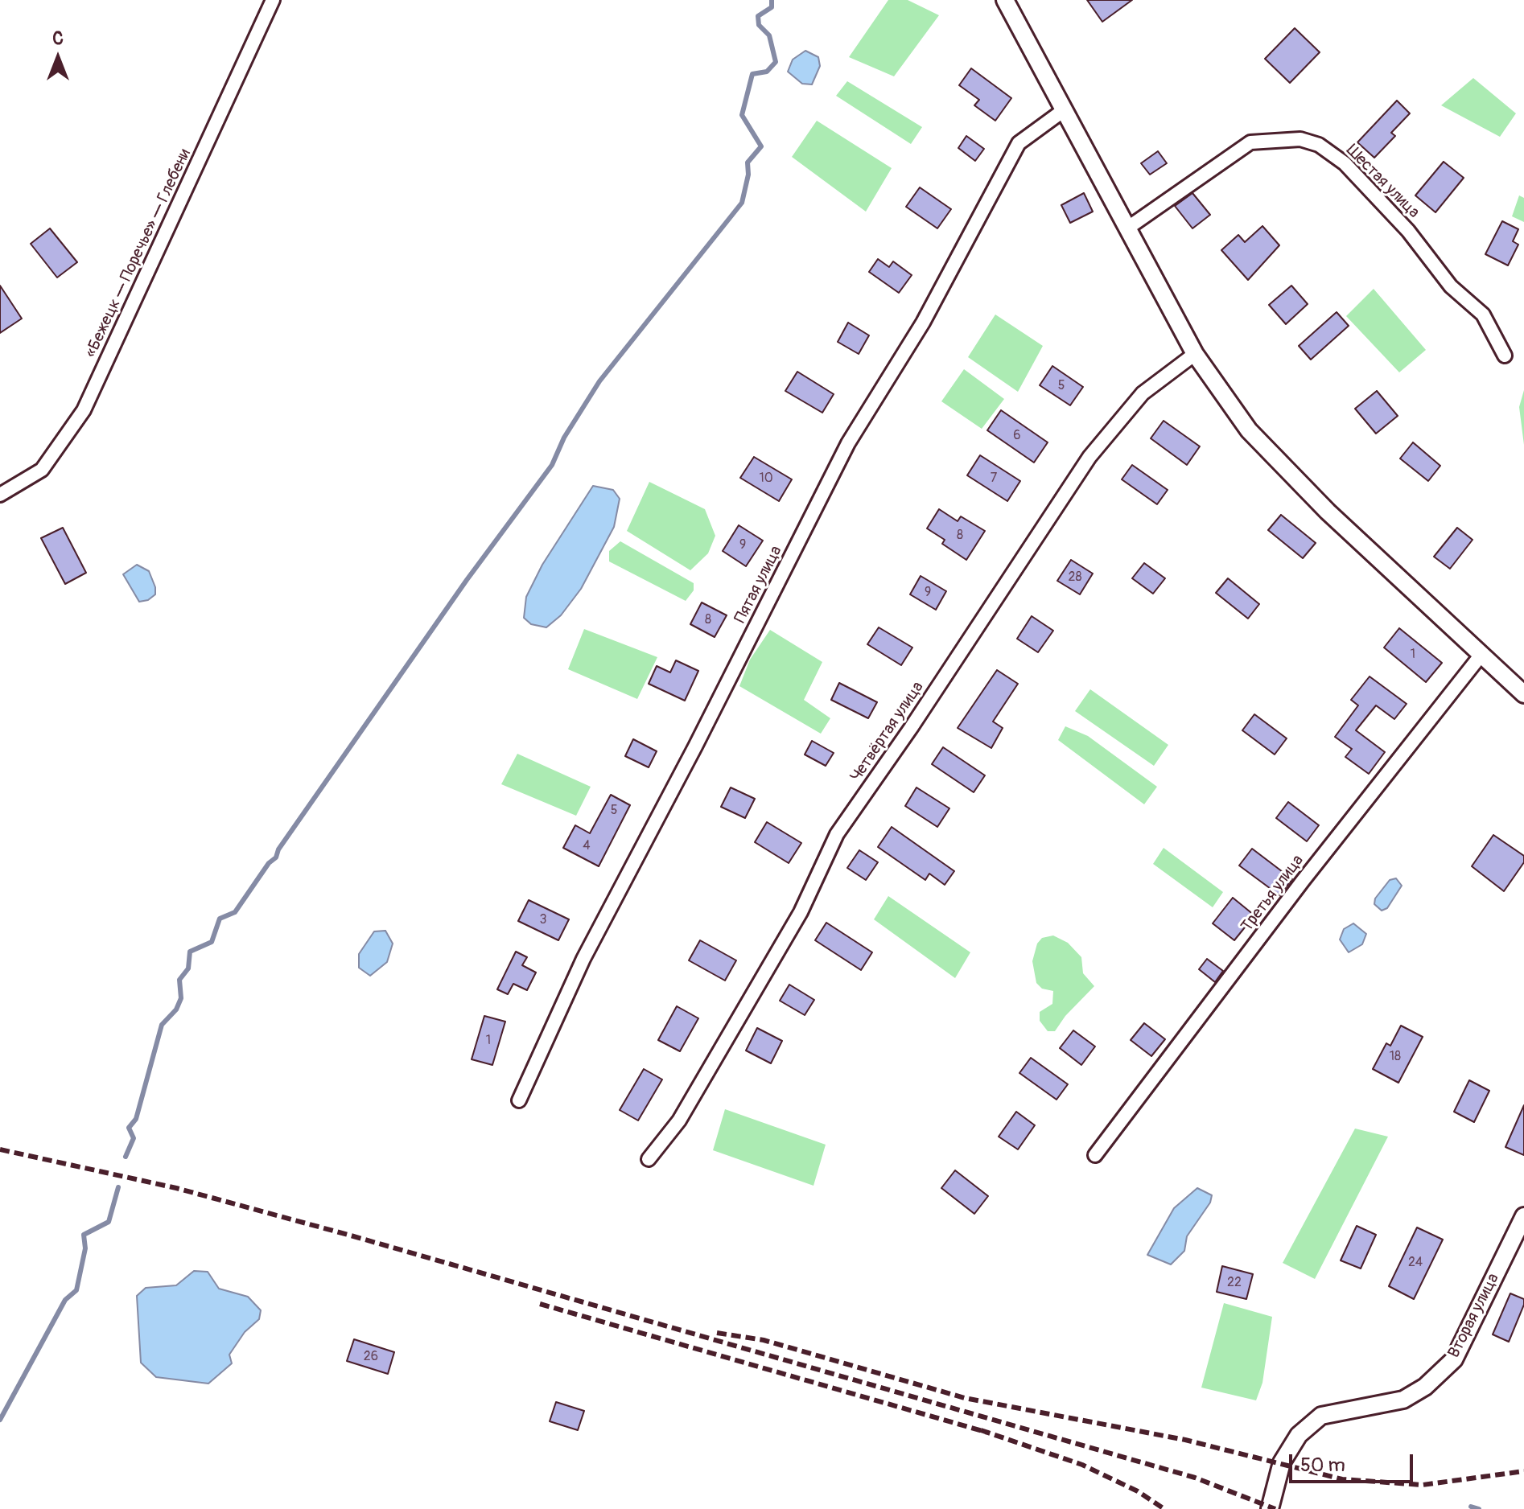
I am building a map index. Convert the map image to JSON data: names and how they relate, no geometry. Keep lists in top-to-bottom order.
{
  "streets": {
    "street": [
      "Шестая улица",
      "«Бежецк — Поречье» — Глебени",
      "Пятая улица",
      "Четвёртая улица",
      "Третья улица",
      "Вторая улица"
    ]
  },
  "house_numbers": [
    "5",
    "6",
    "10",
    "7",
    "8",
    "9",
    "28",
    "9",
    "8",
    "1",
    "5",
    "4",
    "3",
    "1",
    "18",
    "24",
    "22",
    "26"
  ],
  "scale_bar": "50 m",
  "north": "top"
}
